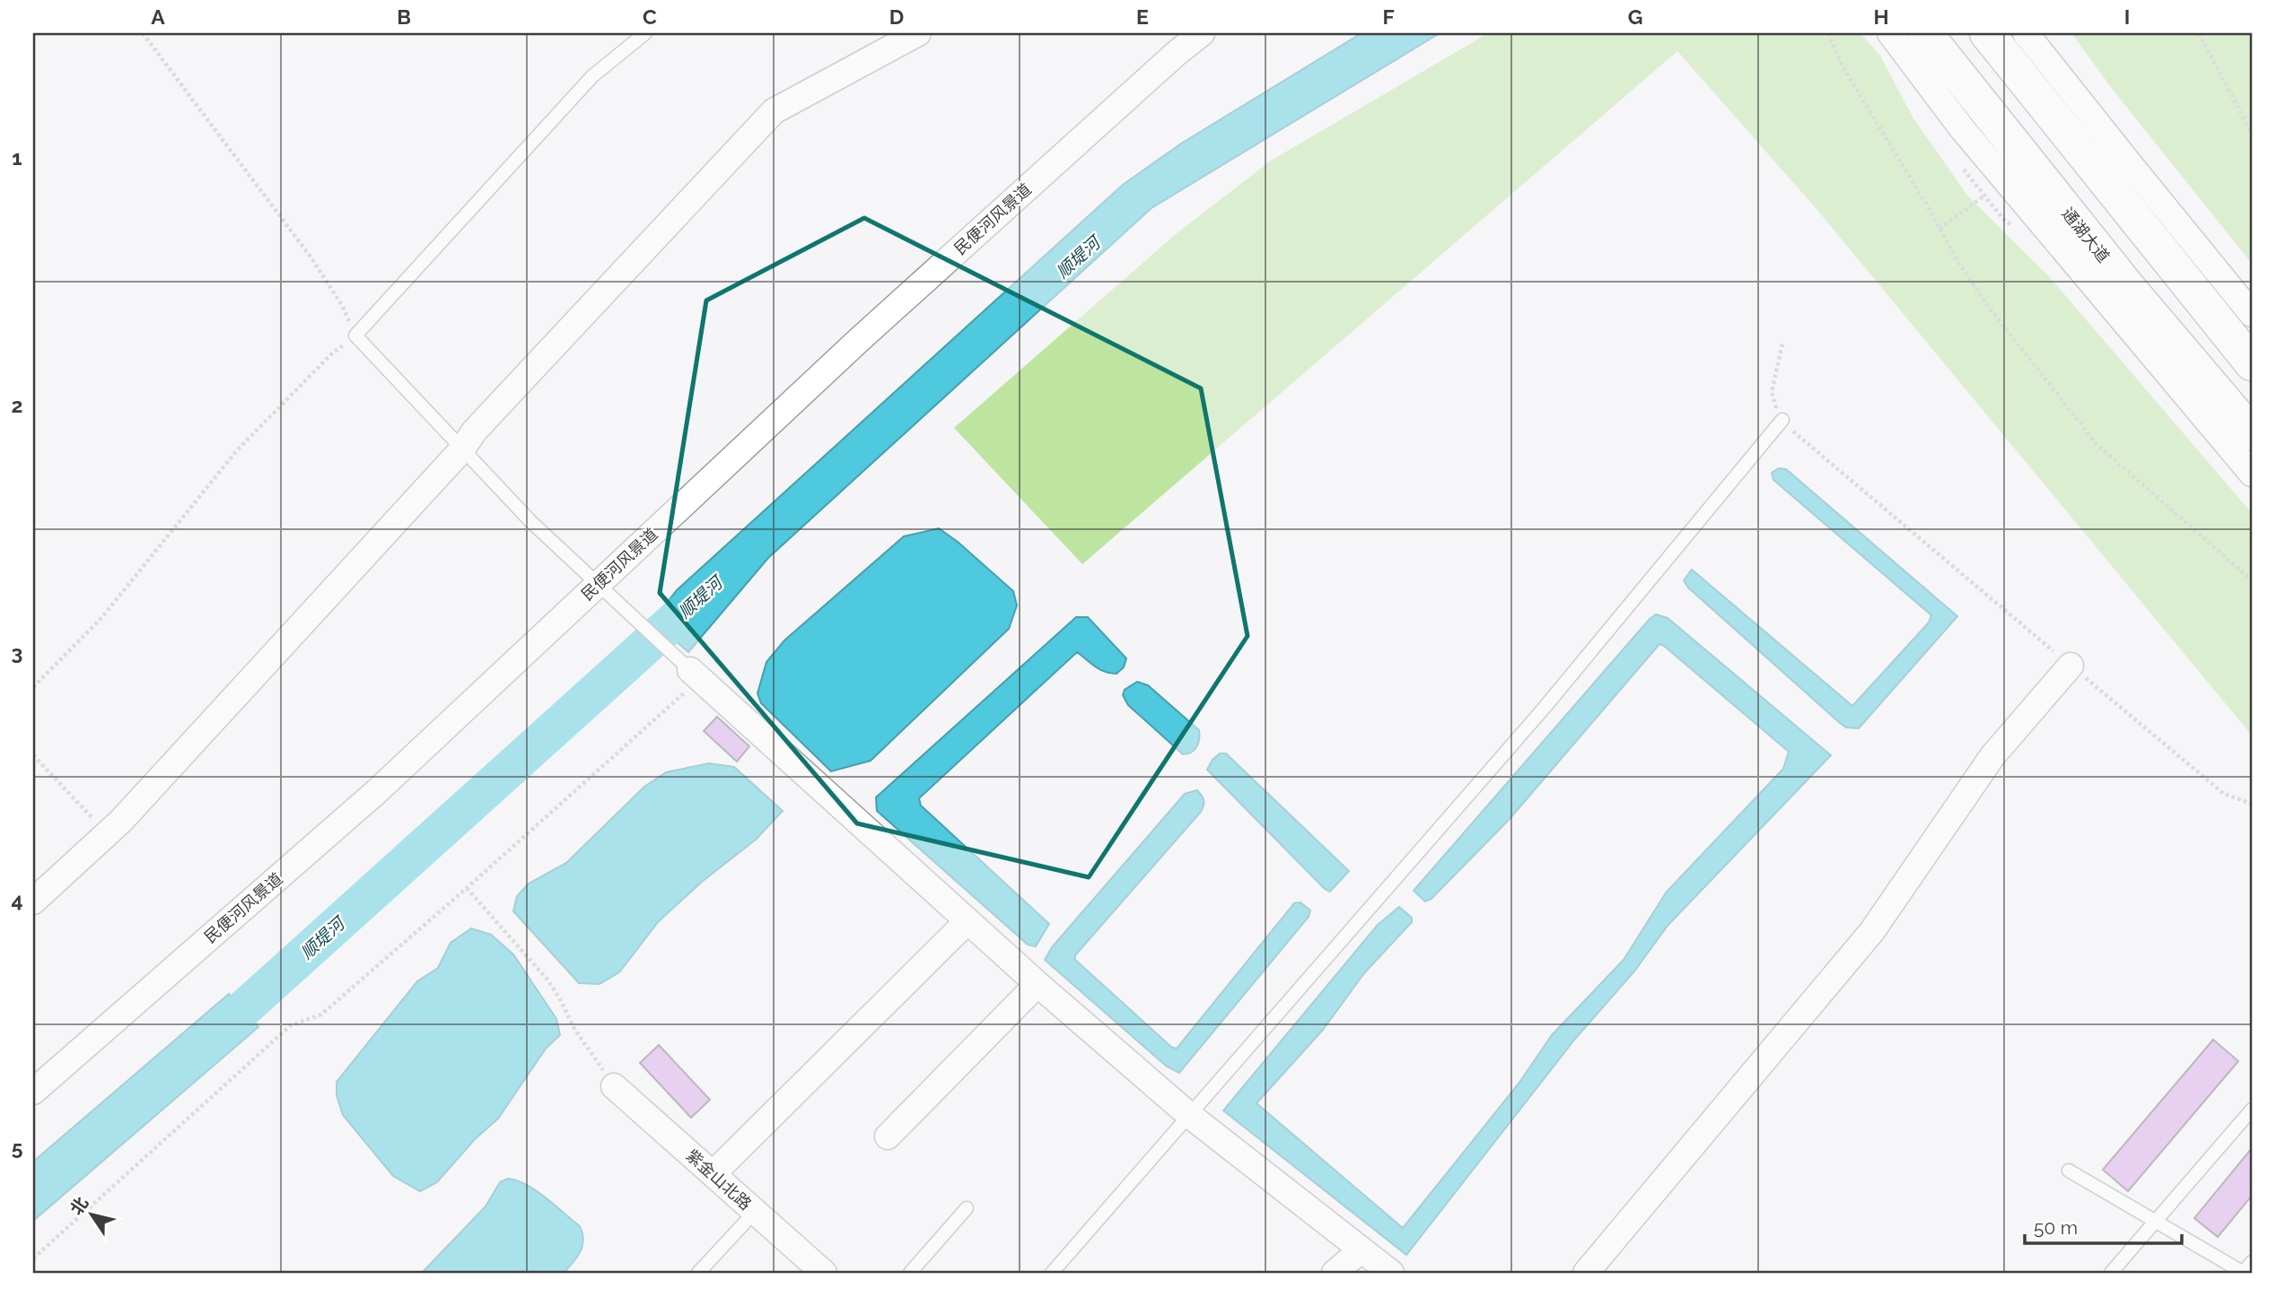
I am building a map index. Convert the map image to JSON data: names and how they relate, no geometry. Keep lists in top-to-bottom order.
{
  "streets": {
    "main road": ["通湖大道"],
    "street": ["民便河风景道", "紫金山北路"]
  },
  "water": ["顺堤河"],
  "scale_bar": "50 m",
  "north": "top left",
  "grid": {
    "columns": [
      "A",
      "B",
      "C",
      "D",
      "E",
      "F",
      "G",
      "H",
      "I"
    ],
    "rows": [
      "1",
      "2",
      "3",
      "4",
      "5"
    ]
  }
}
